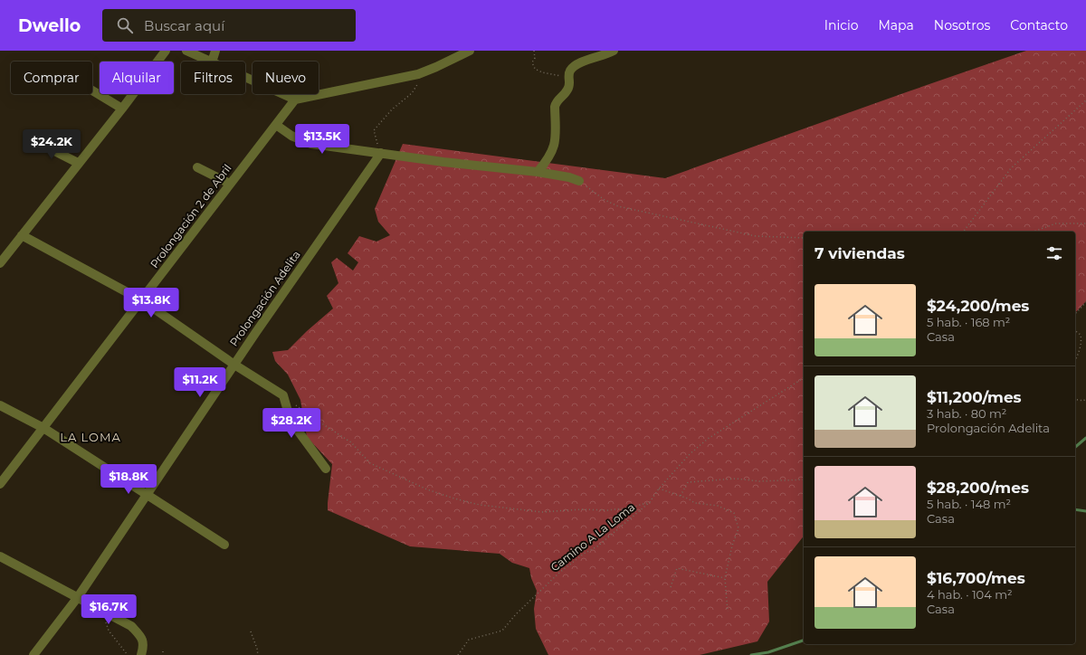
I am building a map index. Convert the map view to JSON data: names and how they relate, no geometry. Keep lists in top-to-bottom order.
{
  "streets": {
    "street": ["Prolongación 2 de Abril", "Prolongación Adelita"],
    "path": ["Camino A La Loma"]
  },
  "districts": ["LA LOMA"],
  "page": {
    "header": "Dwello",
    "search": "Buscar aquí",
    "nav": [
      "Inicio",
      "Mapa",
      "Nosotros",
      "Contacto"
    ],
    "chip": [
      "Comprar",
      "Alquilar",
      "Filtros",
      "Nuevo"
    ],
    "price": [
      "$13.5K",
      "$24.2K",
      "$13.8K",
      "$11.2K",
      "$28.2K",
      "$18.8K",
      "$16.7K"
    ],
    "heading": "7 viviendas",
    "list": [
      {
        "name": "$24,200/mes",
        "note": "5 hab. · 168 m² · Casa"
      },
      {
        "name": "$11,200/mes",
        "note": "3 hab. · 80 m² · Prolongación Adelita"
      },
      {
        "name": "$28,200/mes",
        "note": "5 hab. · 148 m² · Casa"
      },
      {
        "name": "$16,700/mes",
        "note": "4 hab. · 104 m² · Casa"
      }
    ]
  }
}
